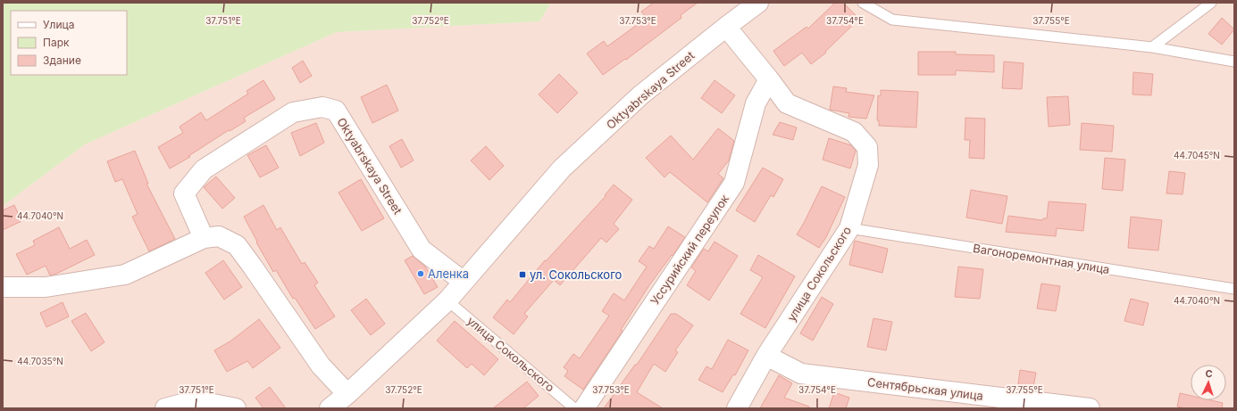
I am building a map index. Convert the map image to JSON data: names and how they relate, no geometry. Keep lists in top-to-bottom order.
{
  "streets": {
    "street": [
      "Oktyabrskaya Street",
      "Уссурийский переулок",
      "улица Сокольского",
      "Сентябрьская улица"
    ],
    "lane": ["Вагоноремонтная улица"]
  },
  "crossings": [
    ["Oktyabrskaya Street", "улица Сокольского"],
    ["Уссурийский переулок", "улица Сокольского"],
    ["Вагоноремонтная улица", "улица Сокольского"],
    ["улица Сокольского", "Сентябрьская улица"]
  ],
  "places": {
    "other": ["Аленка"],
    "transit": ["ул. Сокольского"]
  },
  "legend": ["Улица", "Парк", "Здание"],
  "north": "top",
  "coordinates": [
    "37.751°E",
    "37.752°E",
    "37.753°E",
    "37.754°E",
    "37.755°E",
    "44.7045°N",
    "44.7040°N",
    "44.7035°N"
  ]
}
